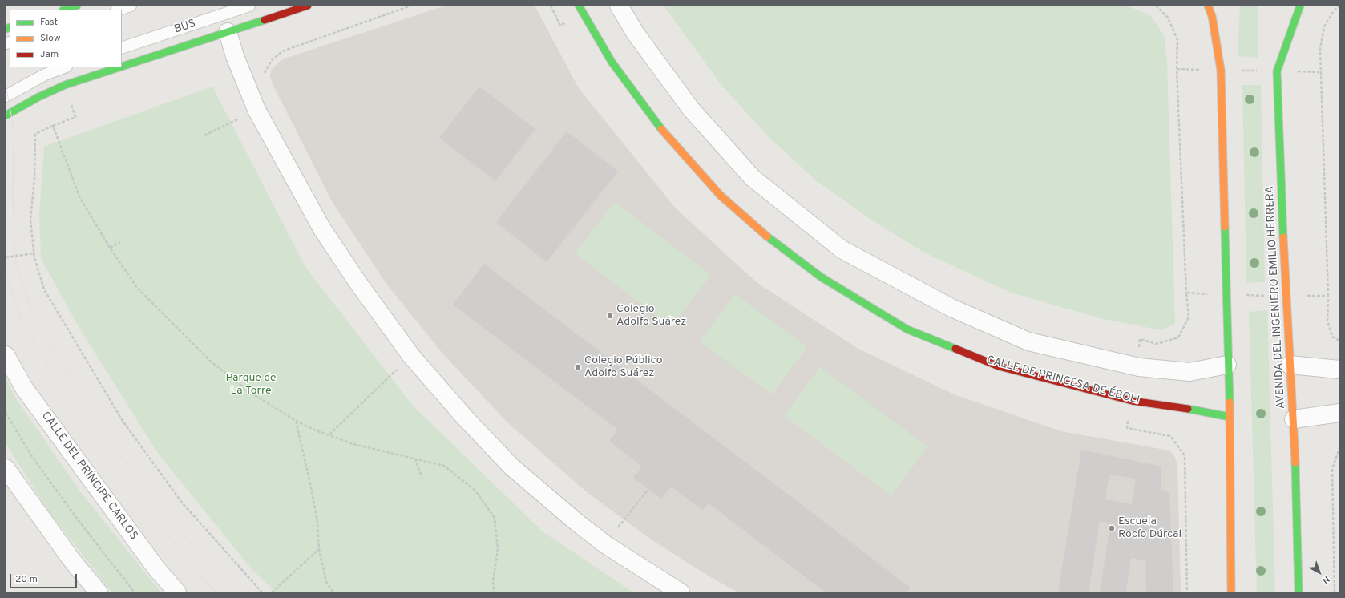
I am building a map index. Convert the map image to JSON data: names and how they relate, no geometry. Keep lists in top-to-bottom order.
{
  "streets": {
    "street": ["AVENIDA DEL INGENIERO EMILIO HERRERA", "CALLE DE PRINCESA DE ÉBOLI", "CALLE DEL PRÍNCIPE CARLOS"],
    "lane": ["BUS"]
  },
  "parks": ["Parque de La Torre"],
  "places": ["Colegio Adolfo Suárez", "Colegio Público Adolfo Suárez", "Escuela Rocío Dúrcal"],
  "legend": ["Fast", "Slow", "Jam"],
  "scale_bar": "20 m",
  "north": "bottom right"
}
